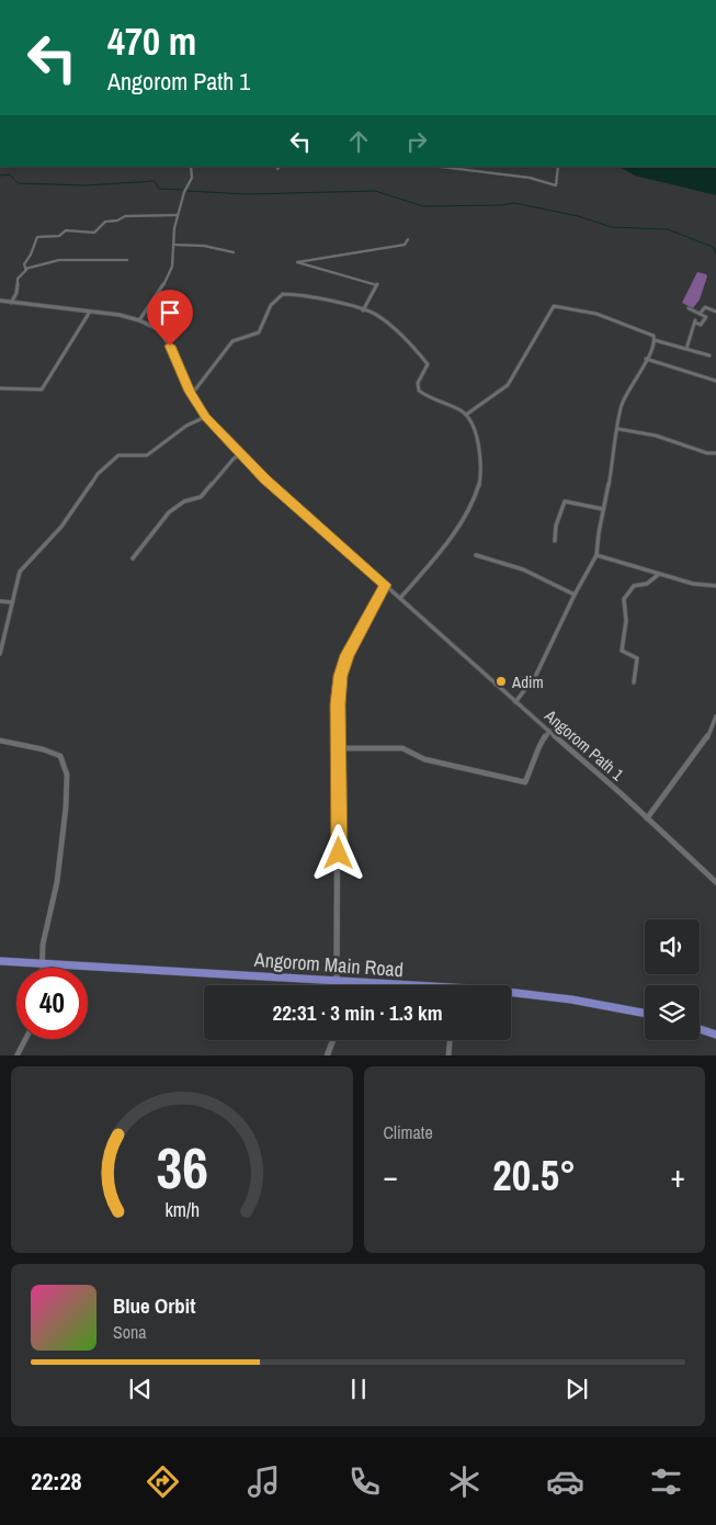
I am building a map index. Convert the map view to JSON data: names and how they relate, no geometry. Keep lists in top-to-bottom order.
{
  "streets": {
    "highway": ["Angorom Main Road"],
    "street": ["Angorom Path 1"]
  },
  "places": ["Adim"],
  "page": {
    "turn": ["470 m", "Angorom Path 1"],
    "limit": "40",
    "trip": "22:31 · 3 min · 1.3 km",
    "tile": "Climate",
    "heat": ["−", "20.5°", "+"],
    "song": ["Blue Orbit", "Sona"],
    "tabs": "22:28",
    "gauge": ["36", "km/h"]
  }
}
